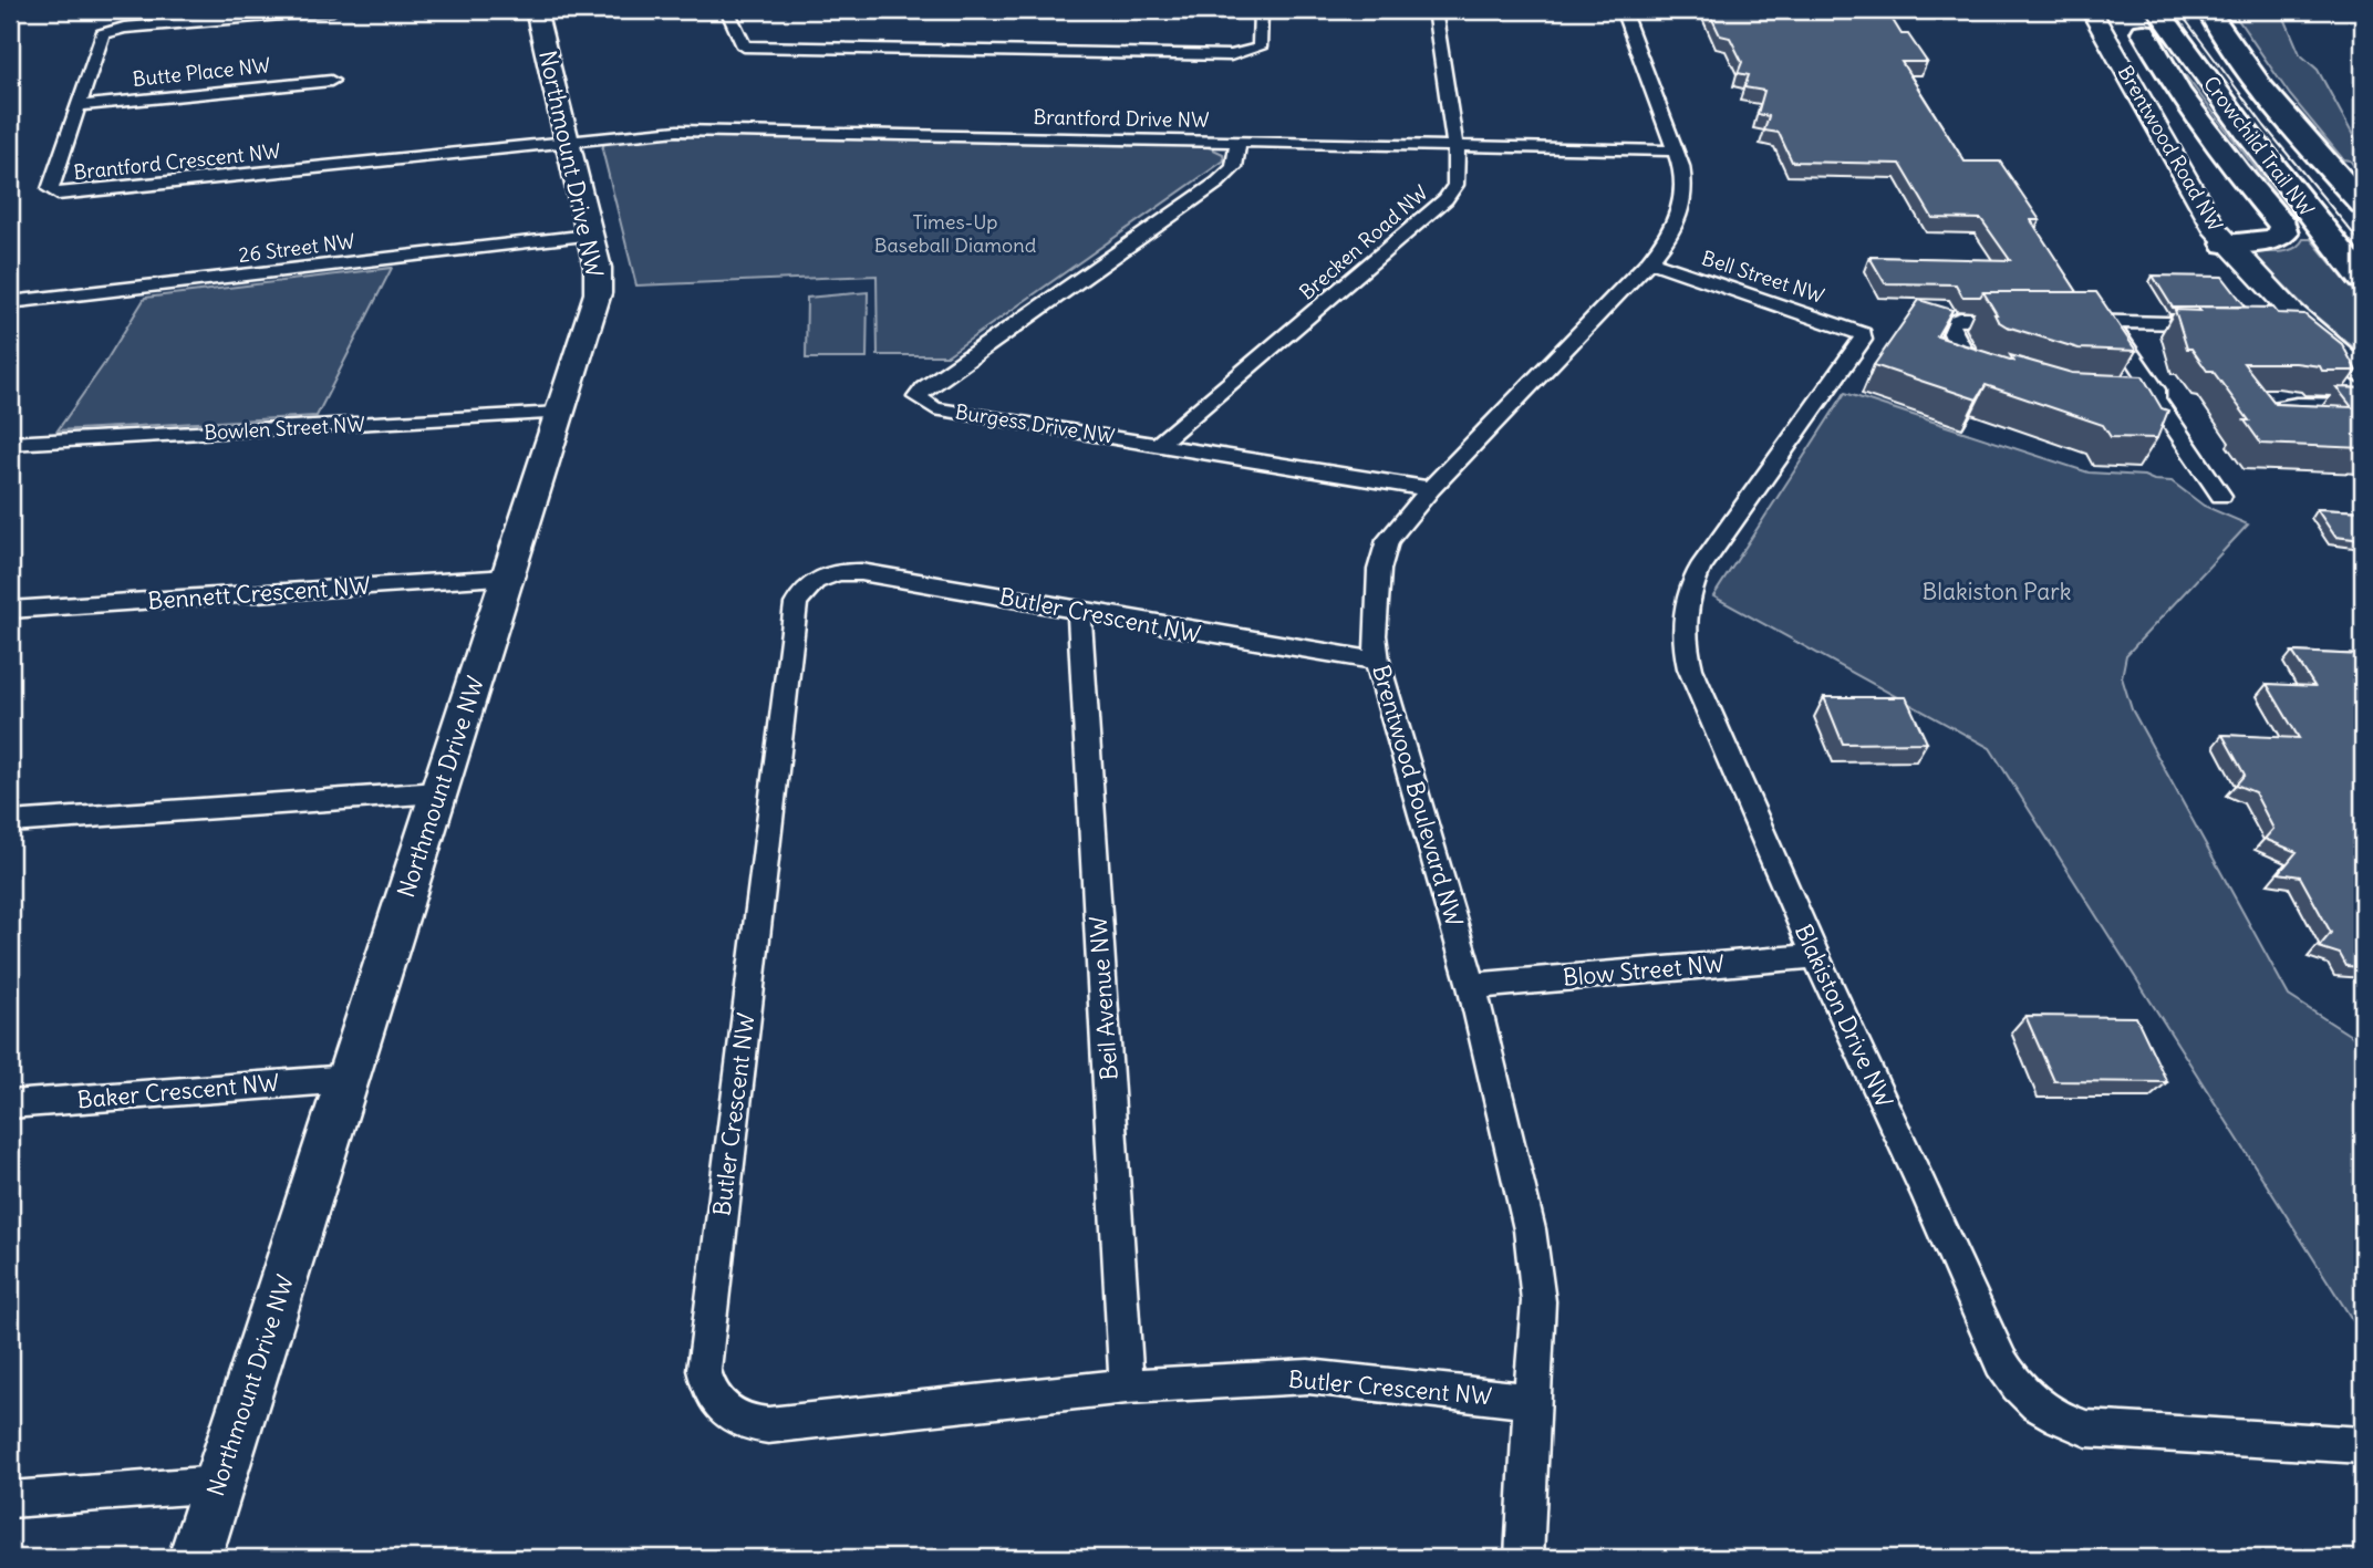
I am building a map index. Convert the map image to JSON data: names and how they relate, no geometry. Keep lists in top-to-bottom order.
{
  "streets": {
    "highway": ["Crowchild Trail NW"],
    "street": [
      "Butte Place NW",
      "Brantford Drive NW",
      "Brentwood Road NW",
      "Brantford Crescent NW",
      "Northmount Drive NW",
      "Brecken Road NW",
      "26 Street NW",
      "Bell Street NW",
      "Burgess Drive NW",
      "Bowlen Street NW",
      "Bennett Crescent NW",
      "Butler Crescent NW",
      "Brentwood Boulevard NW",
      "Blow Street NW",
      "Beil Avenue NW",
      "Blakiston Drive NW",
      "Baker Crescent NW"
    ]
  },
  "crossings": [
    ["Butte Place NW", "Brantford Crescent NW"],
    ["Brantford Drive NW", "Brantford Crescent NW"],
    ["Brantford Drive NW", "Northmount Drive NW"],
    ["Brantford Drive NW", "Brecken Road NW"],
    ["Brantford Drive NW", "Burgess Drive NW"],
    ["Brantford Drive NW", "Brentwood Boulevard NW"],
    ["Brantford Crescent NW", "Northmount Drive NW"],
    ["Northmount Drive NW", "26 Street NW"],
    ["Northmount Drive NW", "Bowlen Street NW"],
    ["Northmount Drive NW", "Bennett Crescent NW"],
    ["Northmount Drive NW", "Baker Crescent NW"],
    ["Brecken Road NW", "Burgess Drive NW"],
    ["Bell Street NW", "Brentwood Boulevard NW"],
    ["Bell Street NW", "Blakiston Drive NW"],
    ["Burgess Drive NW", "Brentwood Boulevard NW"],
    ["Butler Crescent NW", "Brentwood Boulevard NW"],
    ["Butler Crescent NW", "Beil Avenue NW"],
    ["Brentwood Boulevard NW", "Blow Street NW"],
    ["Blow Street NW", "Blakiston Drive NW"]
  ],
  "parks": ["Times-Up Baseball Diamond", "Blakiston Park"]
}
